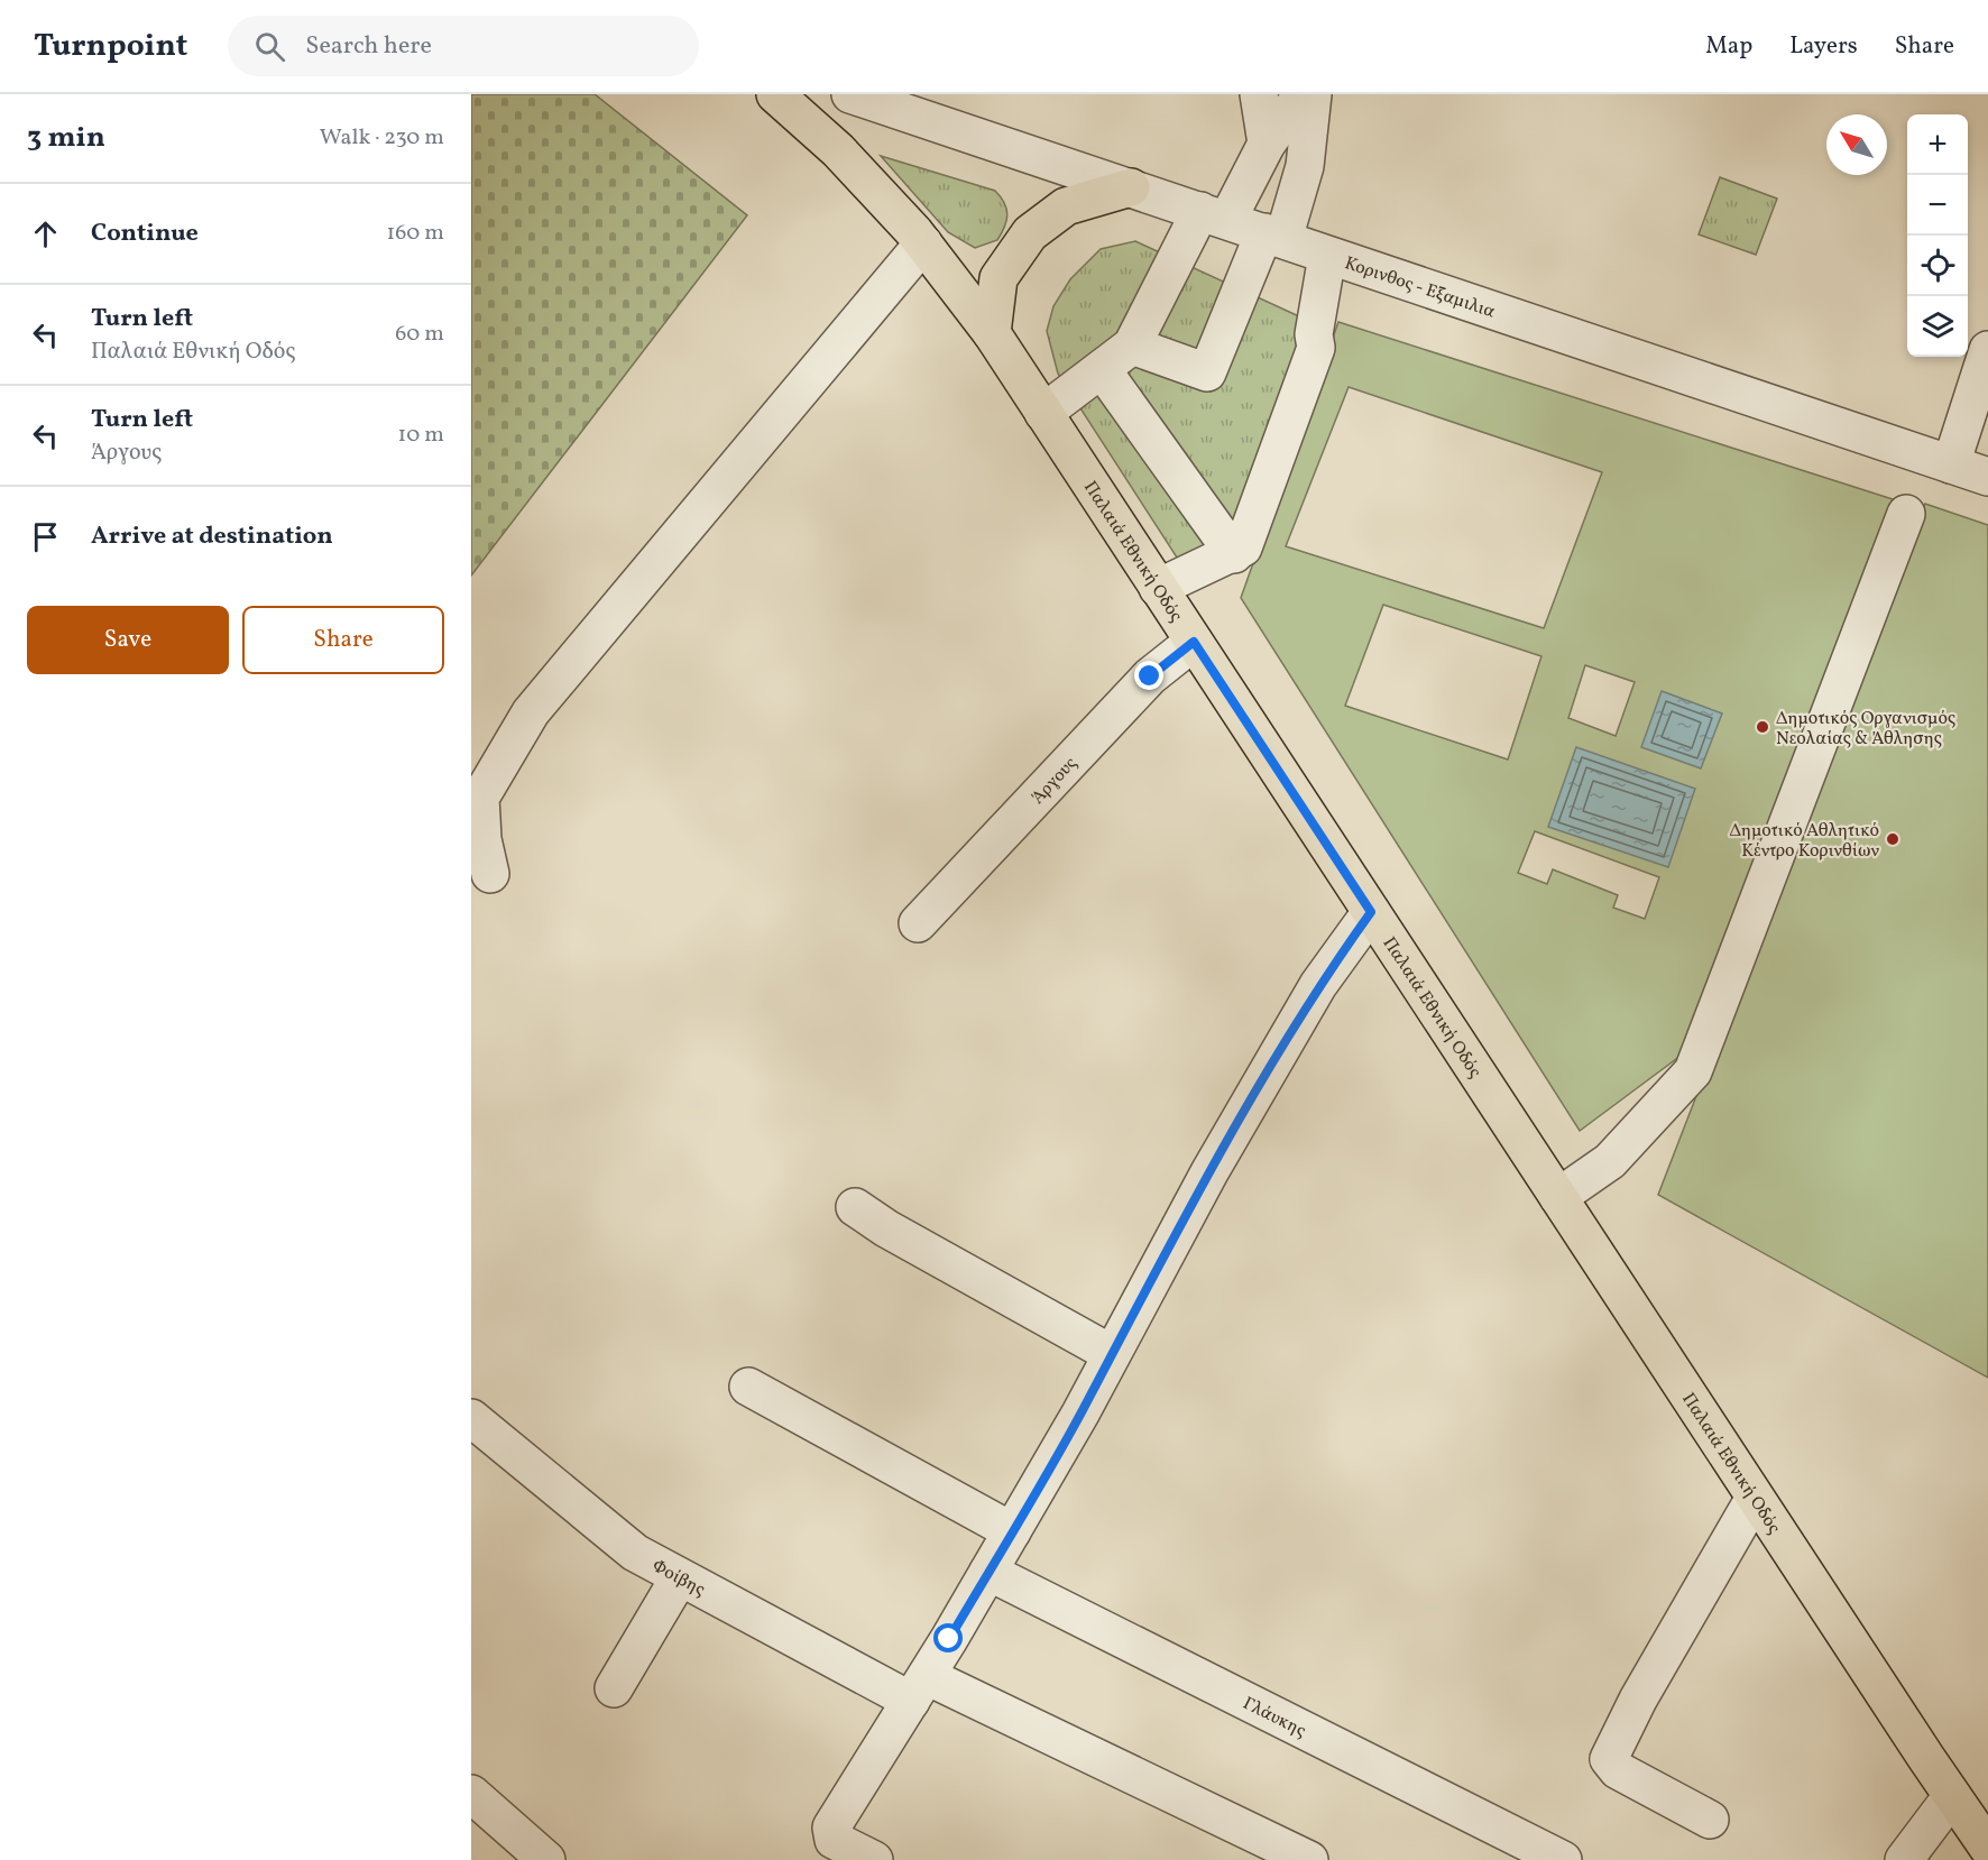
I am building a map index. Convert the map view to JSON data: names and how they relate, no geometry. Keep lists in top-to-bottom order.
{
  "streets": {
    "main road": ["Παλαιά Εθνική Οδός"],
    "street": [
      "Κορινθος - Εξαμιλια",
      "Άργους",
      "Φοίβης",
      "Γλάυκης"
    ]
  },
  "crossings": [
    ["Παλαιά Εθνική Οδός", "Άργους"]
  ],
  "places": ["Δημοτικός Οργανισμός Νεολαίας & Άθλησης", "Δημοτικό Αθλητικό Κέντρο Κορινθίων"],
  "north": "top left",
  "page": {
    "header": "Turnpoint",
    "search": "Search here",
    "nav": ["Map", "Layers", "Share"],
    "heading": ["3 min", "Walk · 230 m"],
    "map_buttons": ["+", "−"],
    "list": [
      ["Continue", "160 m"],
      ["Turn left", "Παλαιά Εθνική Οδός", "60 m"],
      ["Turn left", "Άργους", "10 m"],
      "Arrive at destination"
    ],
    "buttons": ["Save", "Share"]
  }
}
